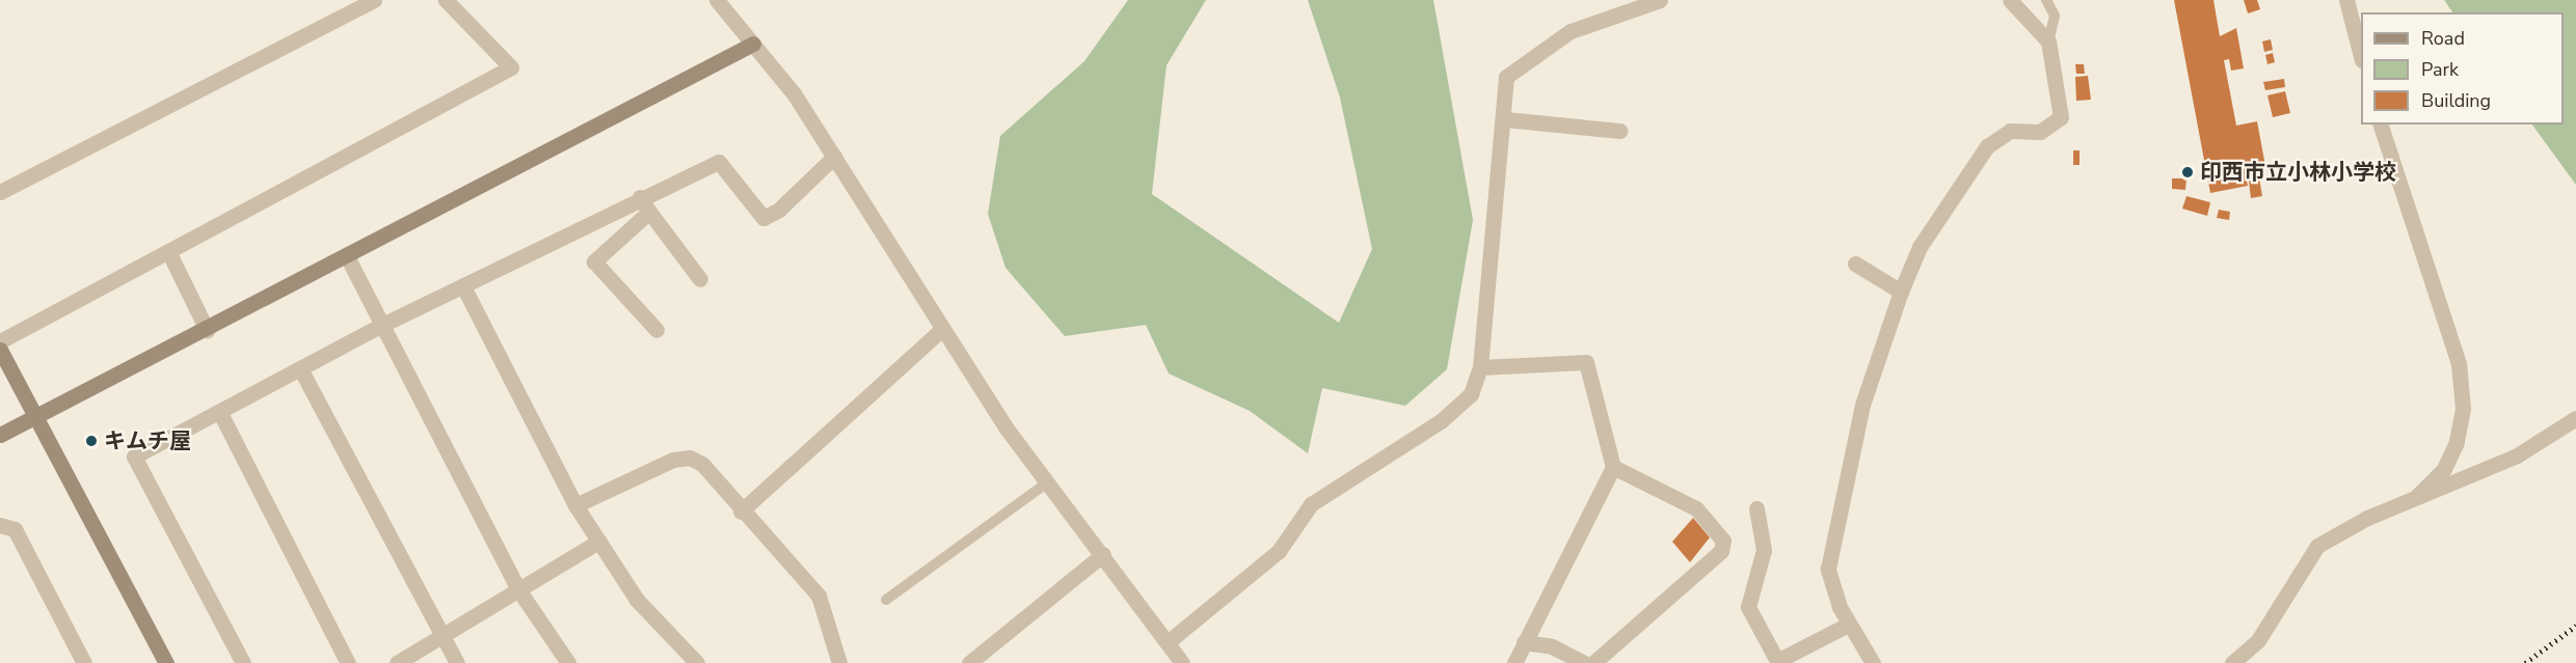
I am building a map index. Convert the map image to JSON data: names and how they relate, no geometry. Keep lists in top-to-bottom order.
{
  "places": ["印西市立小林小学校", "キムチ屋"],
  "legend": ["Road", "Park", "Building"]
}
